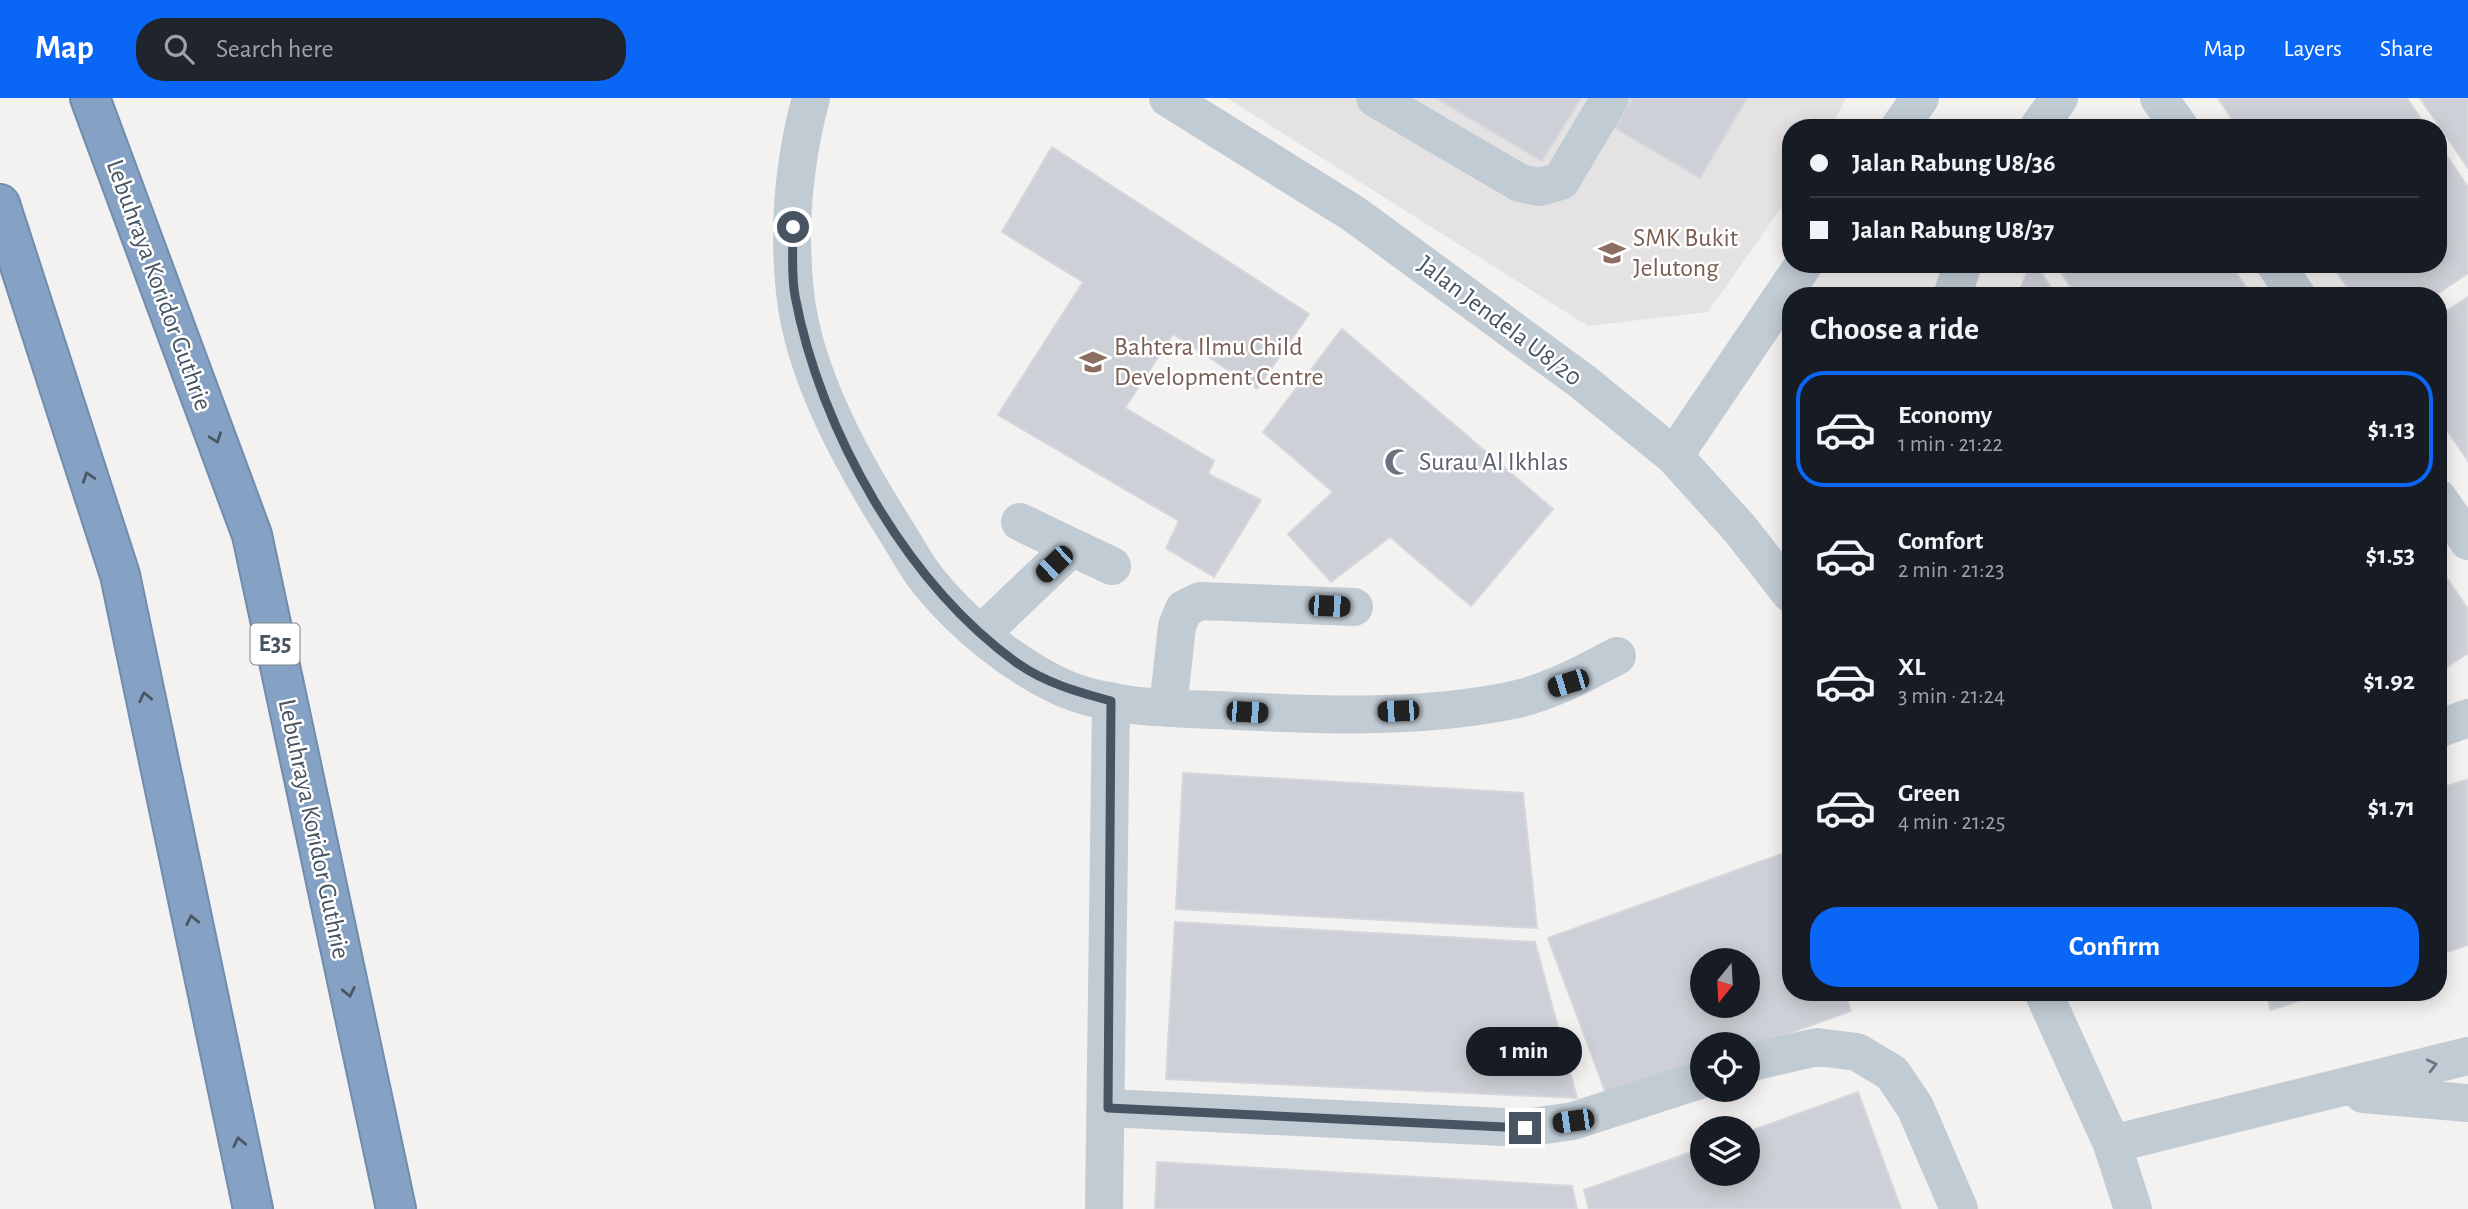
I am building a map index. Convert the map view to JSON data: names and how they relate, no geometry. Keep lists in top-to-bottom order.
{
  "streets": {
    "highway": ["Lebuhraya Koridor Guthrie", "E35"],
    "street": ["Jalan Jendela U8/20"]
  },
  "places": {
    "school or university": ["SMK Bukit Jelutong", "Bahtera Ilmu Child Development Centre"],
    "mosque": ["Surau Al Ikhlas"]
  },
  "north": "bottom",
  "page": {
    "header": "Map",
    "search": "Search here",
    "nav": ["Map", "Layers", "Share"],
    "banner": ["Jalan Rabung U8/36", "Jalan Rabung U8/37"],
    "heading": "Choose a ride",
    "list": [
      {
        "name": "Economy",
        "note": "1 min · 21:22",
        "value": "$1.13"
      },
      {
        "name": "Comfort",
        "note": "2 min · 21:23",
        "value": "$1.53"
      },
      {
        "name": "XL",
        "note": "3 min · 21:24",
        "value": "$1.92"
      },
      {
        "name": "Green",
        "note": "4 min · 21:25",
        "value": "$1.71"
      }
    ],
    "buttons": "Confirm",
    "bubble": "1 min"
  }
}
